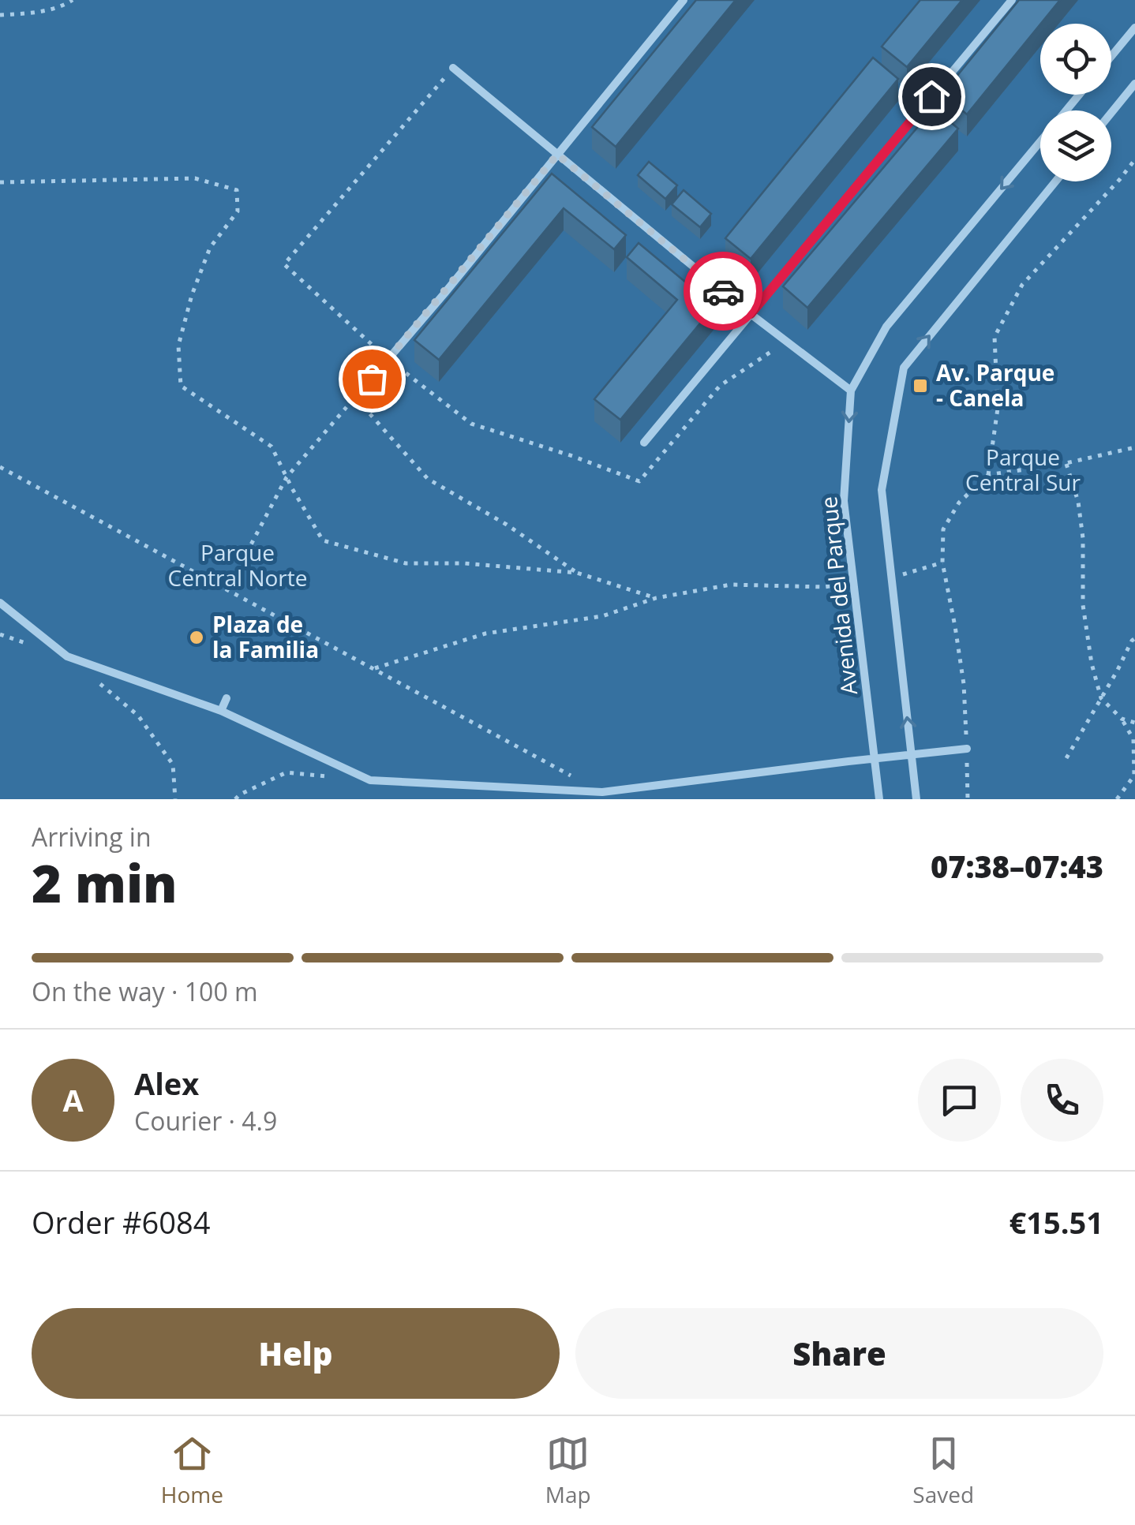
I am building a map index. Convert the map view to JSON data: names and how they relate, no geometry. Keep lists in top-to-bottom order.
{
  "streets": {
    "street": ["Avenida del Parque"]
  },
  "parks": ["Parque Central Sur", "Parque Central Norte"],
  "places": {
    "transit": ["Av. Parque - Canela"],
    "other": ["Plaza de la Familia"]
  },
  "page": {
    "heading": ["2 min", "Arriving in", "07:38–07:43"],
    "panel": [
      "Alex",
      "Courier · 4.9",
      "Order #6084",
      "€15.51"
    ],
    "bar": "On the way · 100 m",
    "round": "A",
    "buttons": ["Help", "Share"],
    "tabs": ["Home", "Map", "Saved"]
  }
}
